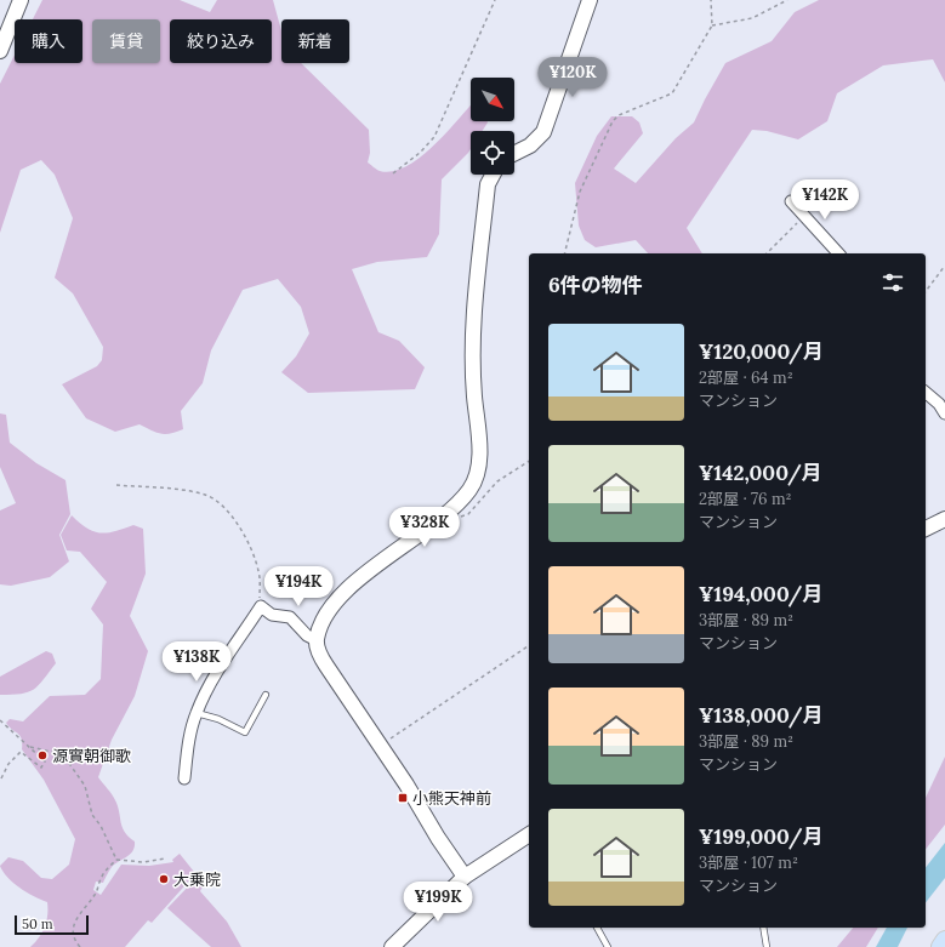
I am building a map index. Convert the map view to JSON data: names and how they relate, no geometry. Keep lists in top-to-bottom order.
{
  "places": {
    "other": ["源實朝御歌", "大乗院"],
    "transit": ["小熊天神前"]
  },
  "scale_bar": "50 m",
  "north": "bottom right",
  "page": {
    "chip": [
      "購入",
      "賃貸",
      "絞り込み",
      "新着"
    ],
    "price": [
      "¥120K",
      "¥142K",
      "¥328K",
      "¥194K",
      "¥138K",
      "¥199K"
    ],
    "heading": "6件の物件",
    "list": [
      {
        "name": "¥120,000/月",
        "note": "2部屋 · 64 m² · マンション"
      },
      {
        "name": "¥142,000/月",
        "note": "2部屋 · 76 m² · マンション"
      },
      {
        "name": "¥194,000/月",
        "note": "3部屋 · 89 m² · マンション"
      },
      {
        "name": "¥138,000/月",
        "note": "3部屋 · 89 m² · マンション"
      },
      {
        "name": "¥199,000/月",
        "note": "3部屋 · 107 m² · マンション"
      }
    ],
    "scale": "50 m"
  }
}
